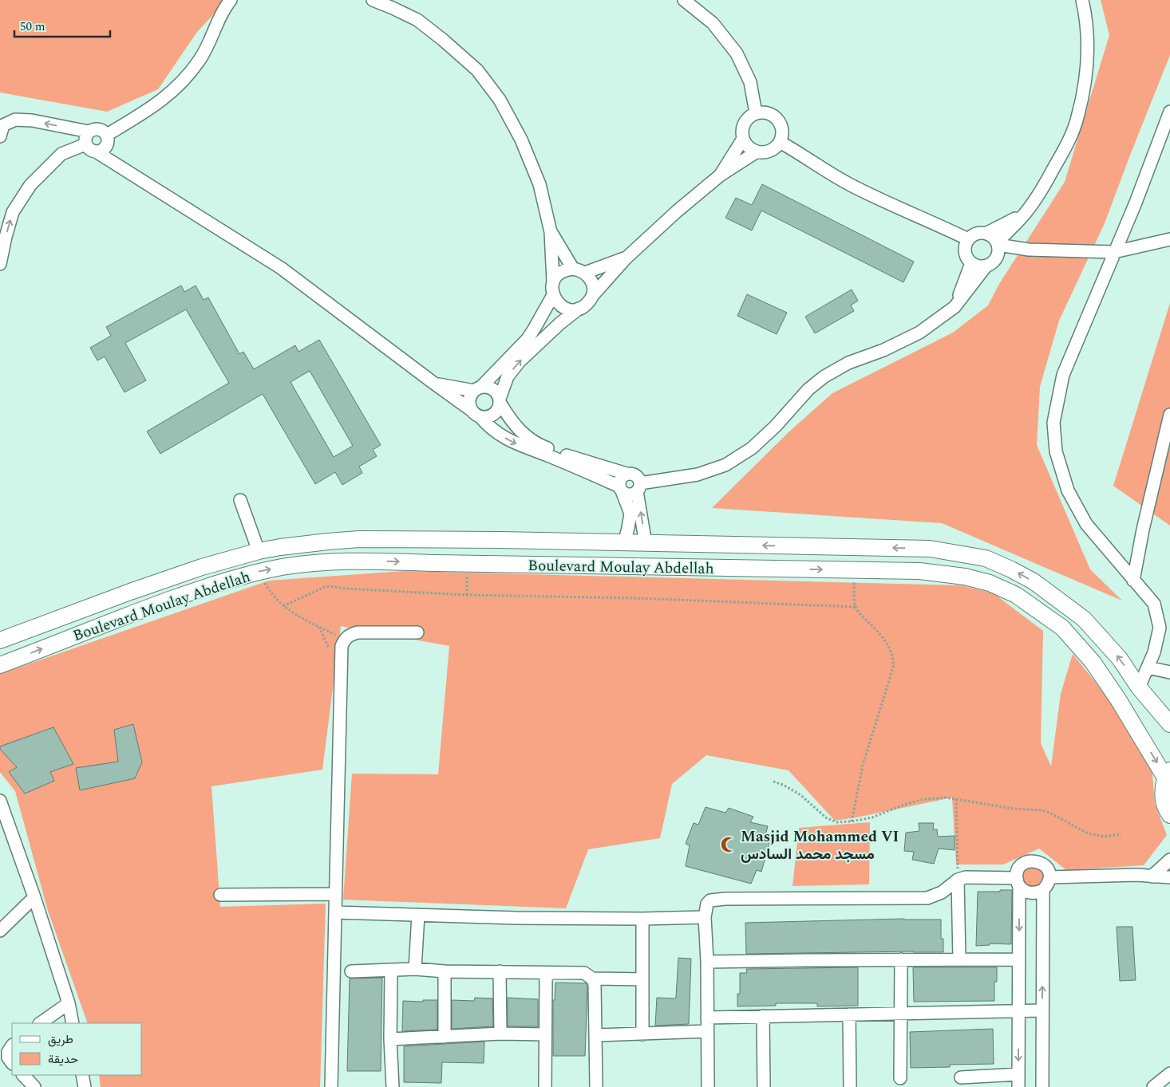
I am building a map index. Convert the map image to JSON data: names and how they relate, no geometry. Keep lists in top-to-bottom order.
{
  "streets": {
    "main road": ["Boulevard Moulay Abdellah"]
  },
  "places": {
    "mosque": ["Masjid Mohammed VI مسجد محمد السادس"]
  },
  "legend": ["طريق", "حديقة"],
  "scale_bar": "50 m"
}
